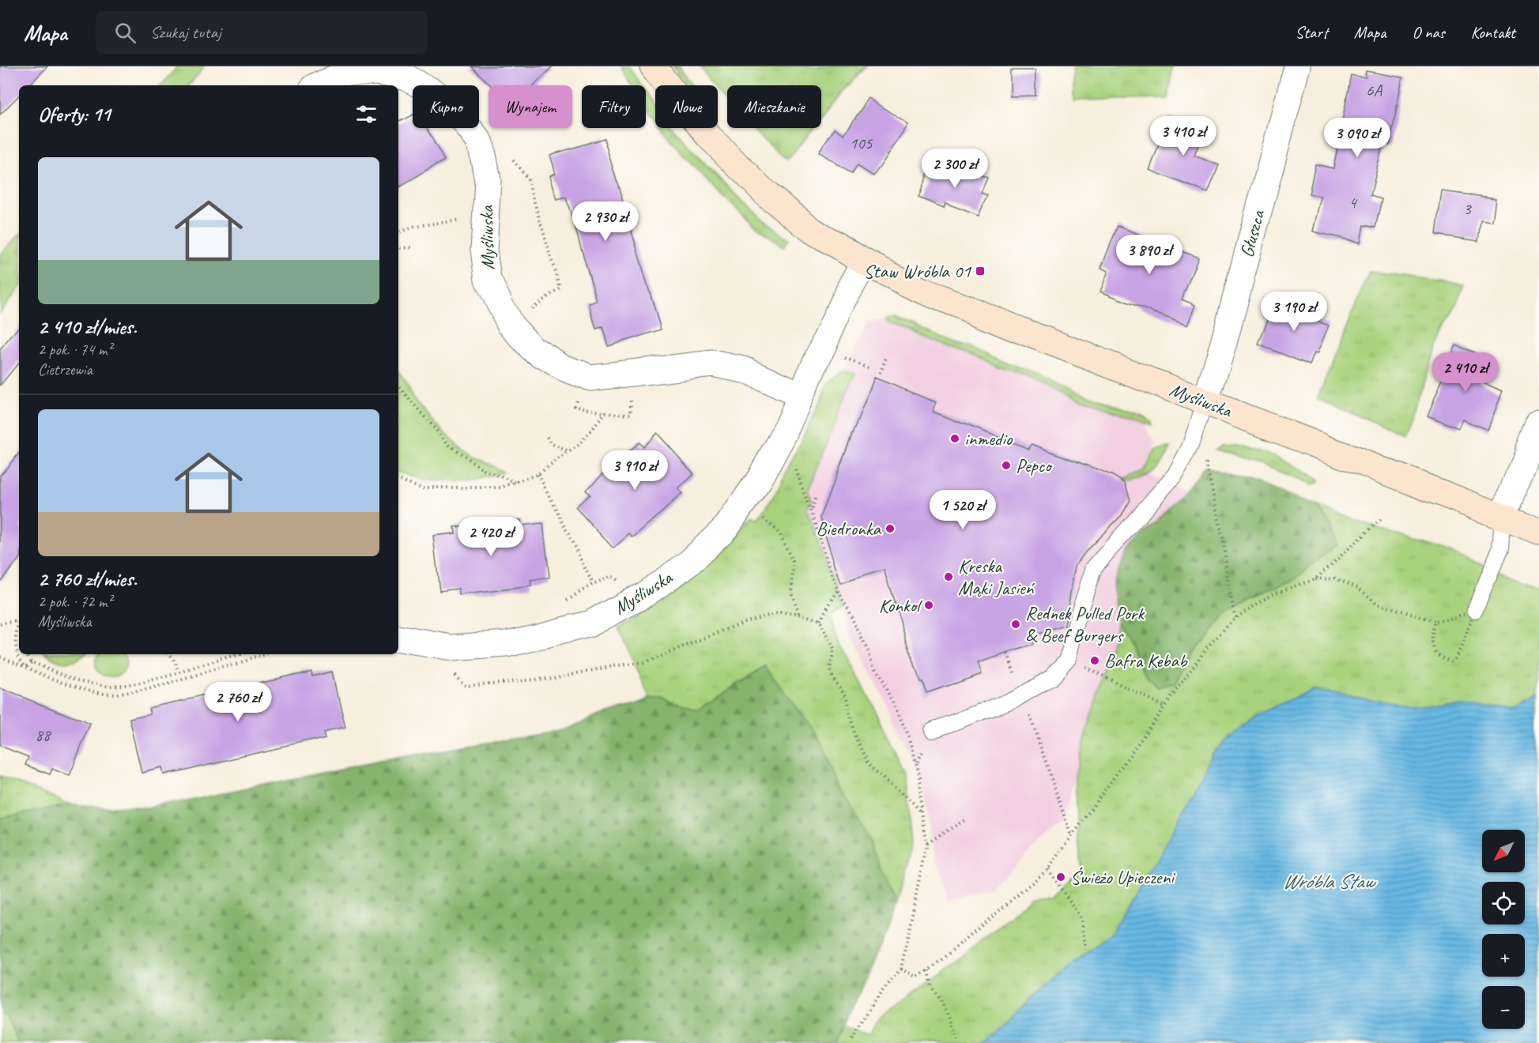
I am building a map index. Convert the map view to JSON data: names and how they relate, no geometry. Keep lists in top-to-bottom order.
{
  "streets": {
    "street": ["Głuszca", "Myśliwska"]
  },
  "crossings": [
    ["Głuszca", "Myśliwska"]
  ],
  "water": ["Wróbla Staw"],
  "places": {
    "transit": ["Staw Wróbla 01"],
    "other": [
      "inmedio",
      "Pepco",
      "Biedronka",
      "Kreska Mąki Jasień",
      "Konkol",
      "Rednek Pulled Pork & Beef Burgers",
      "Bafra Kebab",
      "Świeżo Upieczeni"
    ]
  },
  "house_numbers": [
    "6A",
    "105",
    "4",
    "3",
    "88"
  ],
  "north": "bottom left",
  "page": {
    "header": "Mapa",
    "search": "Szukaj tutaj",
    "nav": [
      "Start",
      "Mapa",
      "O nas",
      "Kontakt"
    ],
    "chip": [
      "Kupno",
      "Wynajem",
      "Filtry",
      "Nowe",
      "Mieszkanie"
    ],
    "heading": "Oferty: 11",
    "price": [
      "3 410 zł",
      "3 090 zł",
      "2 300 zł",
      "2 930 zł",
      "3 890 zł",
      "3 190 zł",
      "2 410 zł",
      "3 910 zł",
      "1 520 zł",
      "2 420 zł",
      "2 760 zł"
    ],
    "list": [
      {
        "name": "2 410 zł/mies.",
        "note": "2 pok. · 74 m² · Cietrzewia"
      },
      {
        "name": "2 760 zł/mies.",
        "note": "2 pok. · 72 m² · Myśliwska"
      }
    ],
    "map_buttons": ["+", "−"]
  }
}
